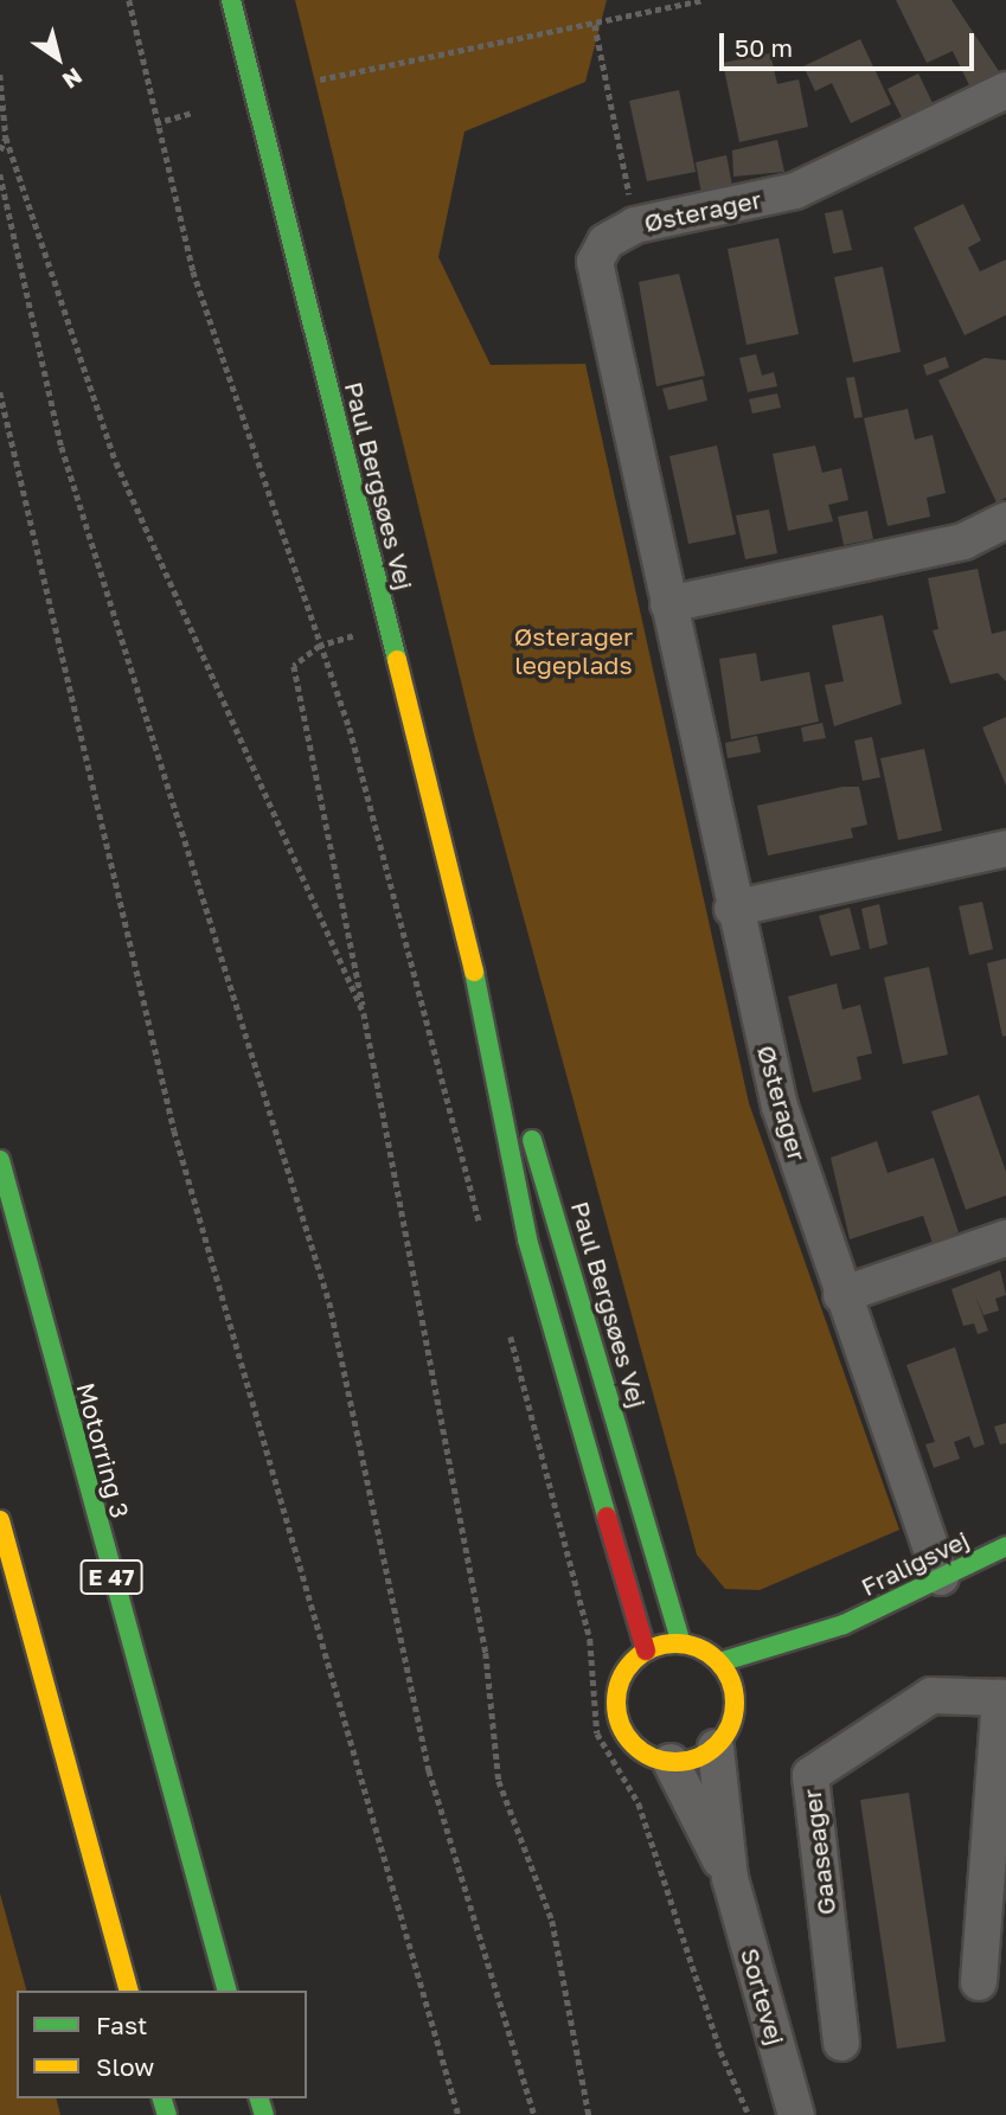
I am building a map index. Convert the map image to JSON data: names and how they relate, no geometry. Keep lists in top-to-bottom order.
{
  "streets": {
    "main road": [
      "Paul Bergsøes Vej",
      "Motorring 3",
      "Fraligsvej",
      "E 47"
    ],
    "street": ["Østerager", "Gaaseager", "Sortevej"]
  },
  "crossings": [
    ["Østerager", "Fraligsvej"],
    ["Paul Bergsøes Vej", "Fraligsvej"],
    ["Paul Bergsøes Vej", "Sortevej"],
    ["Fraligsvej", "Sortevej"]
  ],
  "parks": ["Østerager legeplads"],
  "legend": ["Fast", "Slow"],
  "scale_bar": "50 m",
  "north": "bottom right"
}
